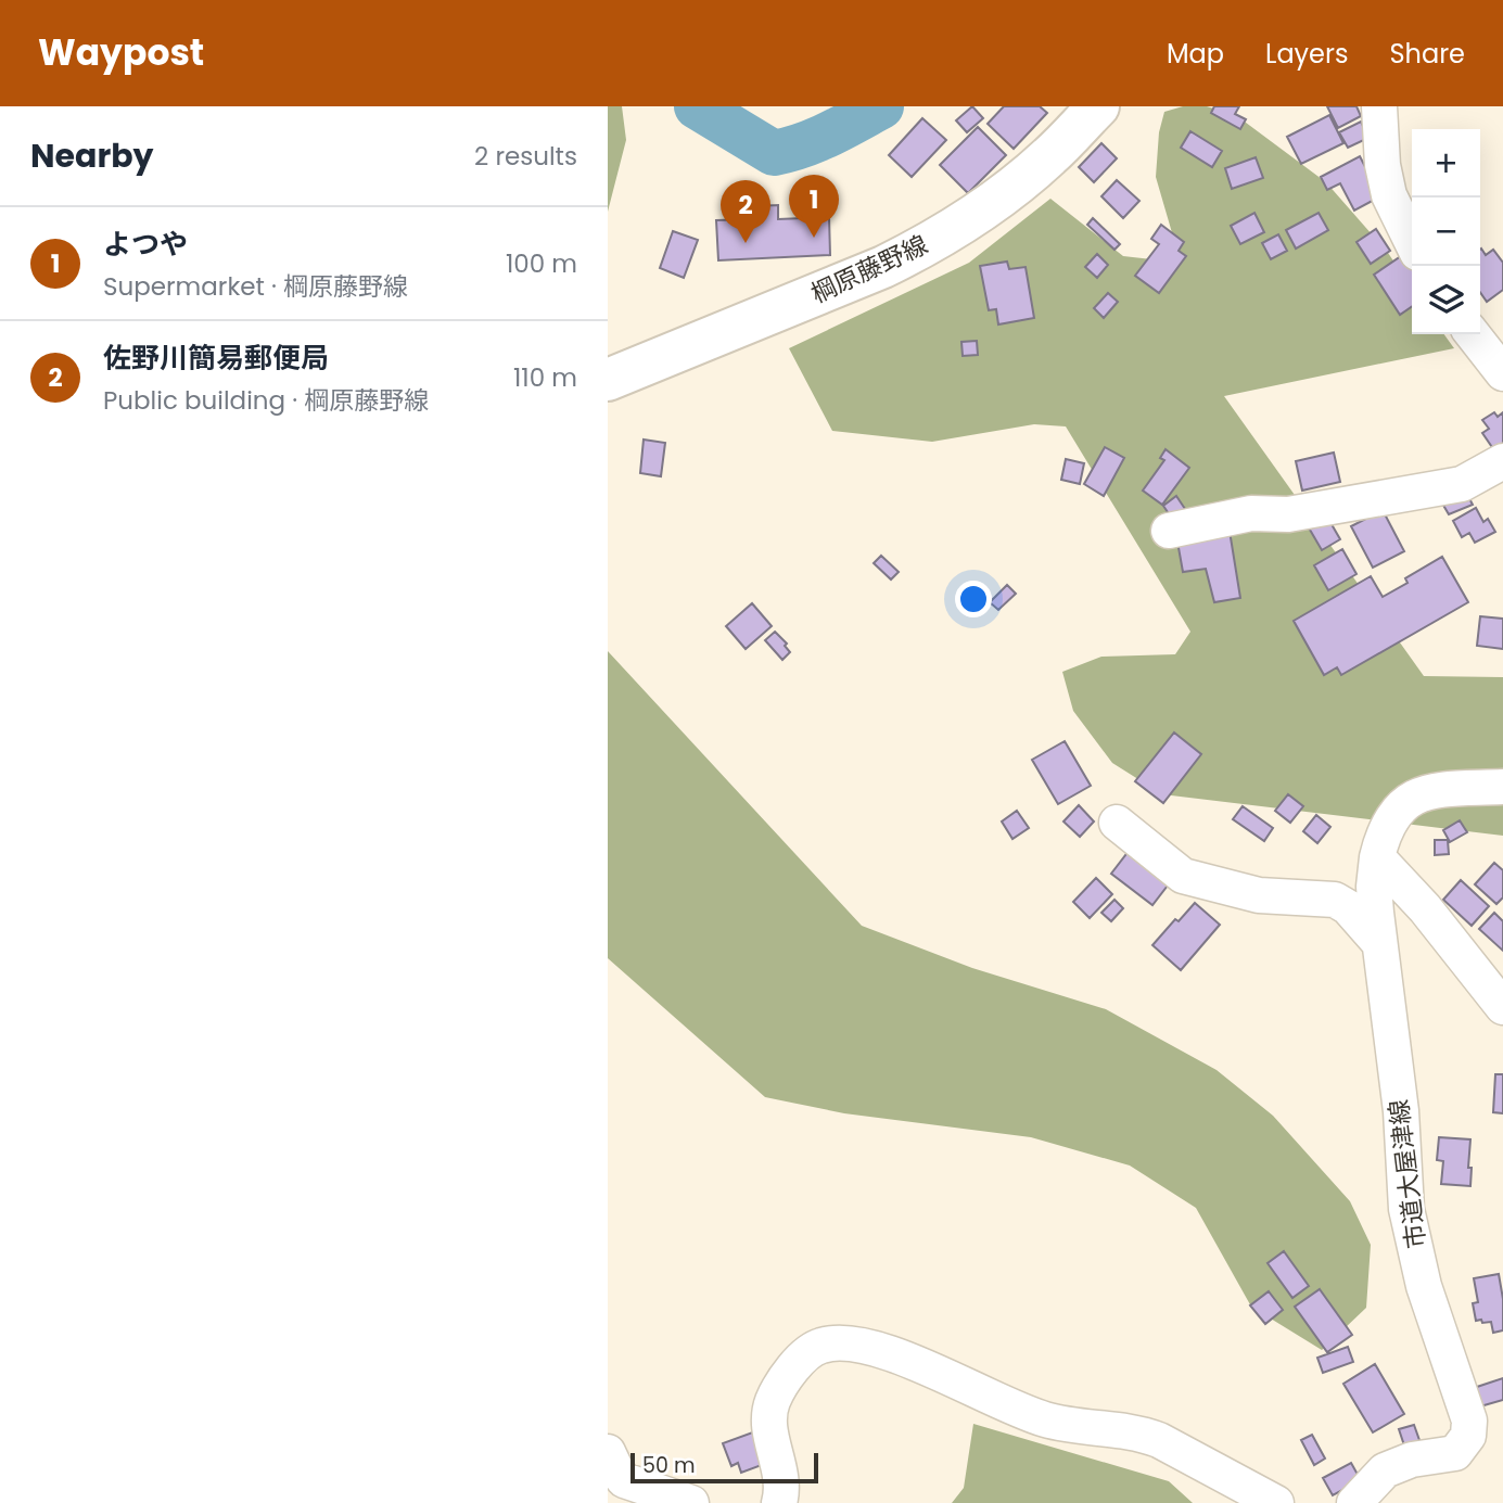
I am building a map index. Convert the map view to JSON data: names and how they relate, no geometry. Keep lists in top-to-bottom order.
{
  "streets": {
    "main road": ["棡原藤野線"],
    "street": ["市道大屋津線"]
  },
  "scale_bar": "50 m",
  "page": {
    "header": "Waypost",
    "nav": ["Map", "Layers", "Share"],
    "heading": ["Nearby", "2 results"],
    "map_buttons": ["+", "−"],
    "pins": ["1", "2"],
    "list": [
      {
        "mark": "1",
        "name": "よつや",
        "note": "Supermarket · 棡原藤野線",
        "value": "100 m"
      },
      {
        "mark": "2",
        "name": "佐野川簡易郵便局",
        "note": "Public building · 棡原藤野線",
        "value": "110 m"
      }
    ],
    "scale": "50 m"
  }
}
